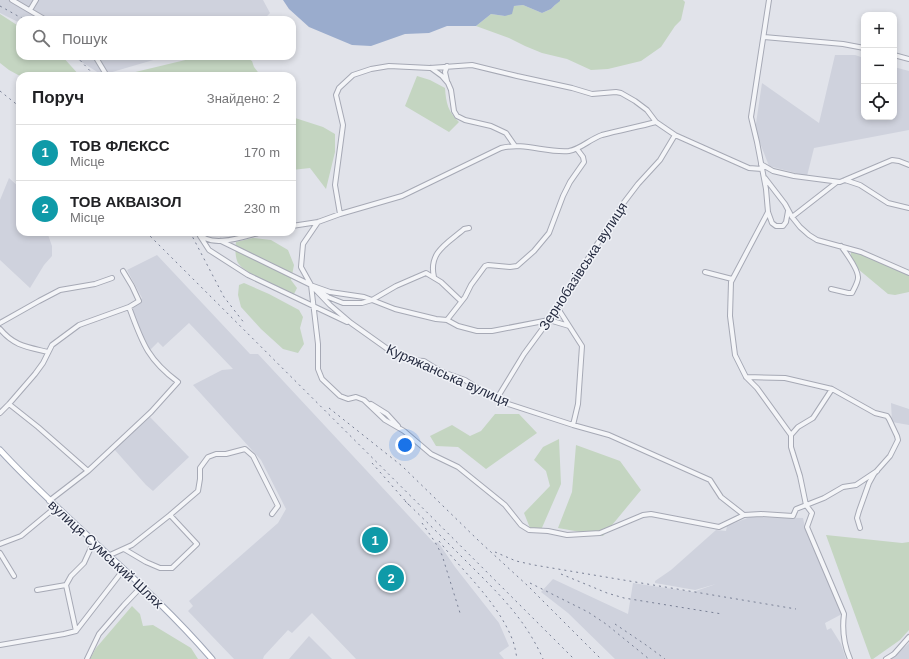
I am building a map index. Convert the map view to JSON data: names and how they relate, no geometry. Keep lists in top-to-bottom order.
{
  "streets": {
    "main road": ["вулиця Сумський Шлях"],
    "street": ["Зернобазівська вулиця", "Куряжанська вулиця"]
  },
  "crossings": [
    ["Зернобазівська вулиця", "Куряжанська вулиця"]
  ],
  "page": {
    "map_buttons": ["+", "−"],
    "search": "Пошук",
    "heading": ["Поруч", "Знайдено: 2"],
    "list": [
      {
        "mark": "1",
        "name": "ТОВ ФЛЄКСС",
        "note": "Місце",
        "value": "170 m"
      },
      {
        "mark": "2",
        "name": "ТОВ АКВАІЗОЛ",
        "note": "Місце",
        "value": "230 m"
      }
    ],
    "pins": ["1", "2"]
  }
}
